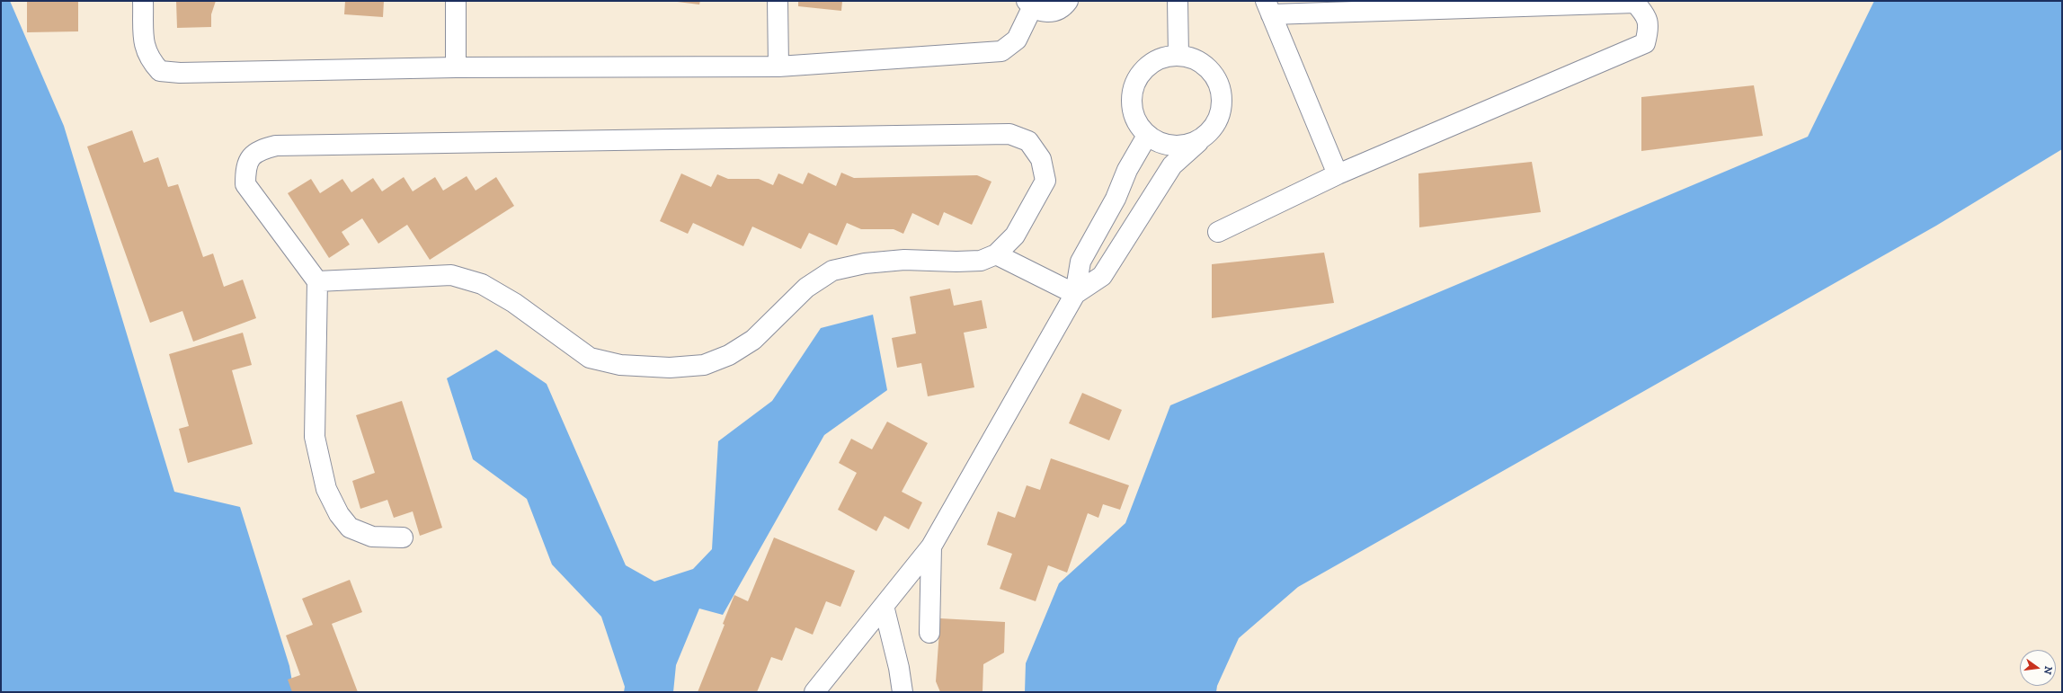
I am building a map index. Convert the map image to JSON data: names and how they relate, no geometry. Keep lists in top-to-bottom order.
{
  "north": "right"
}
